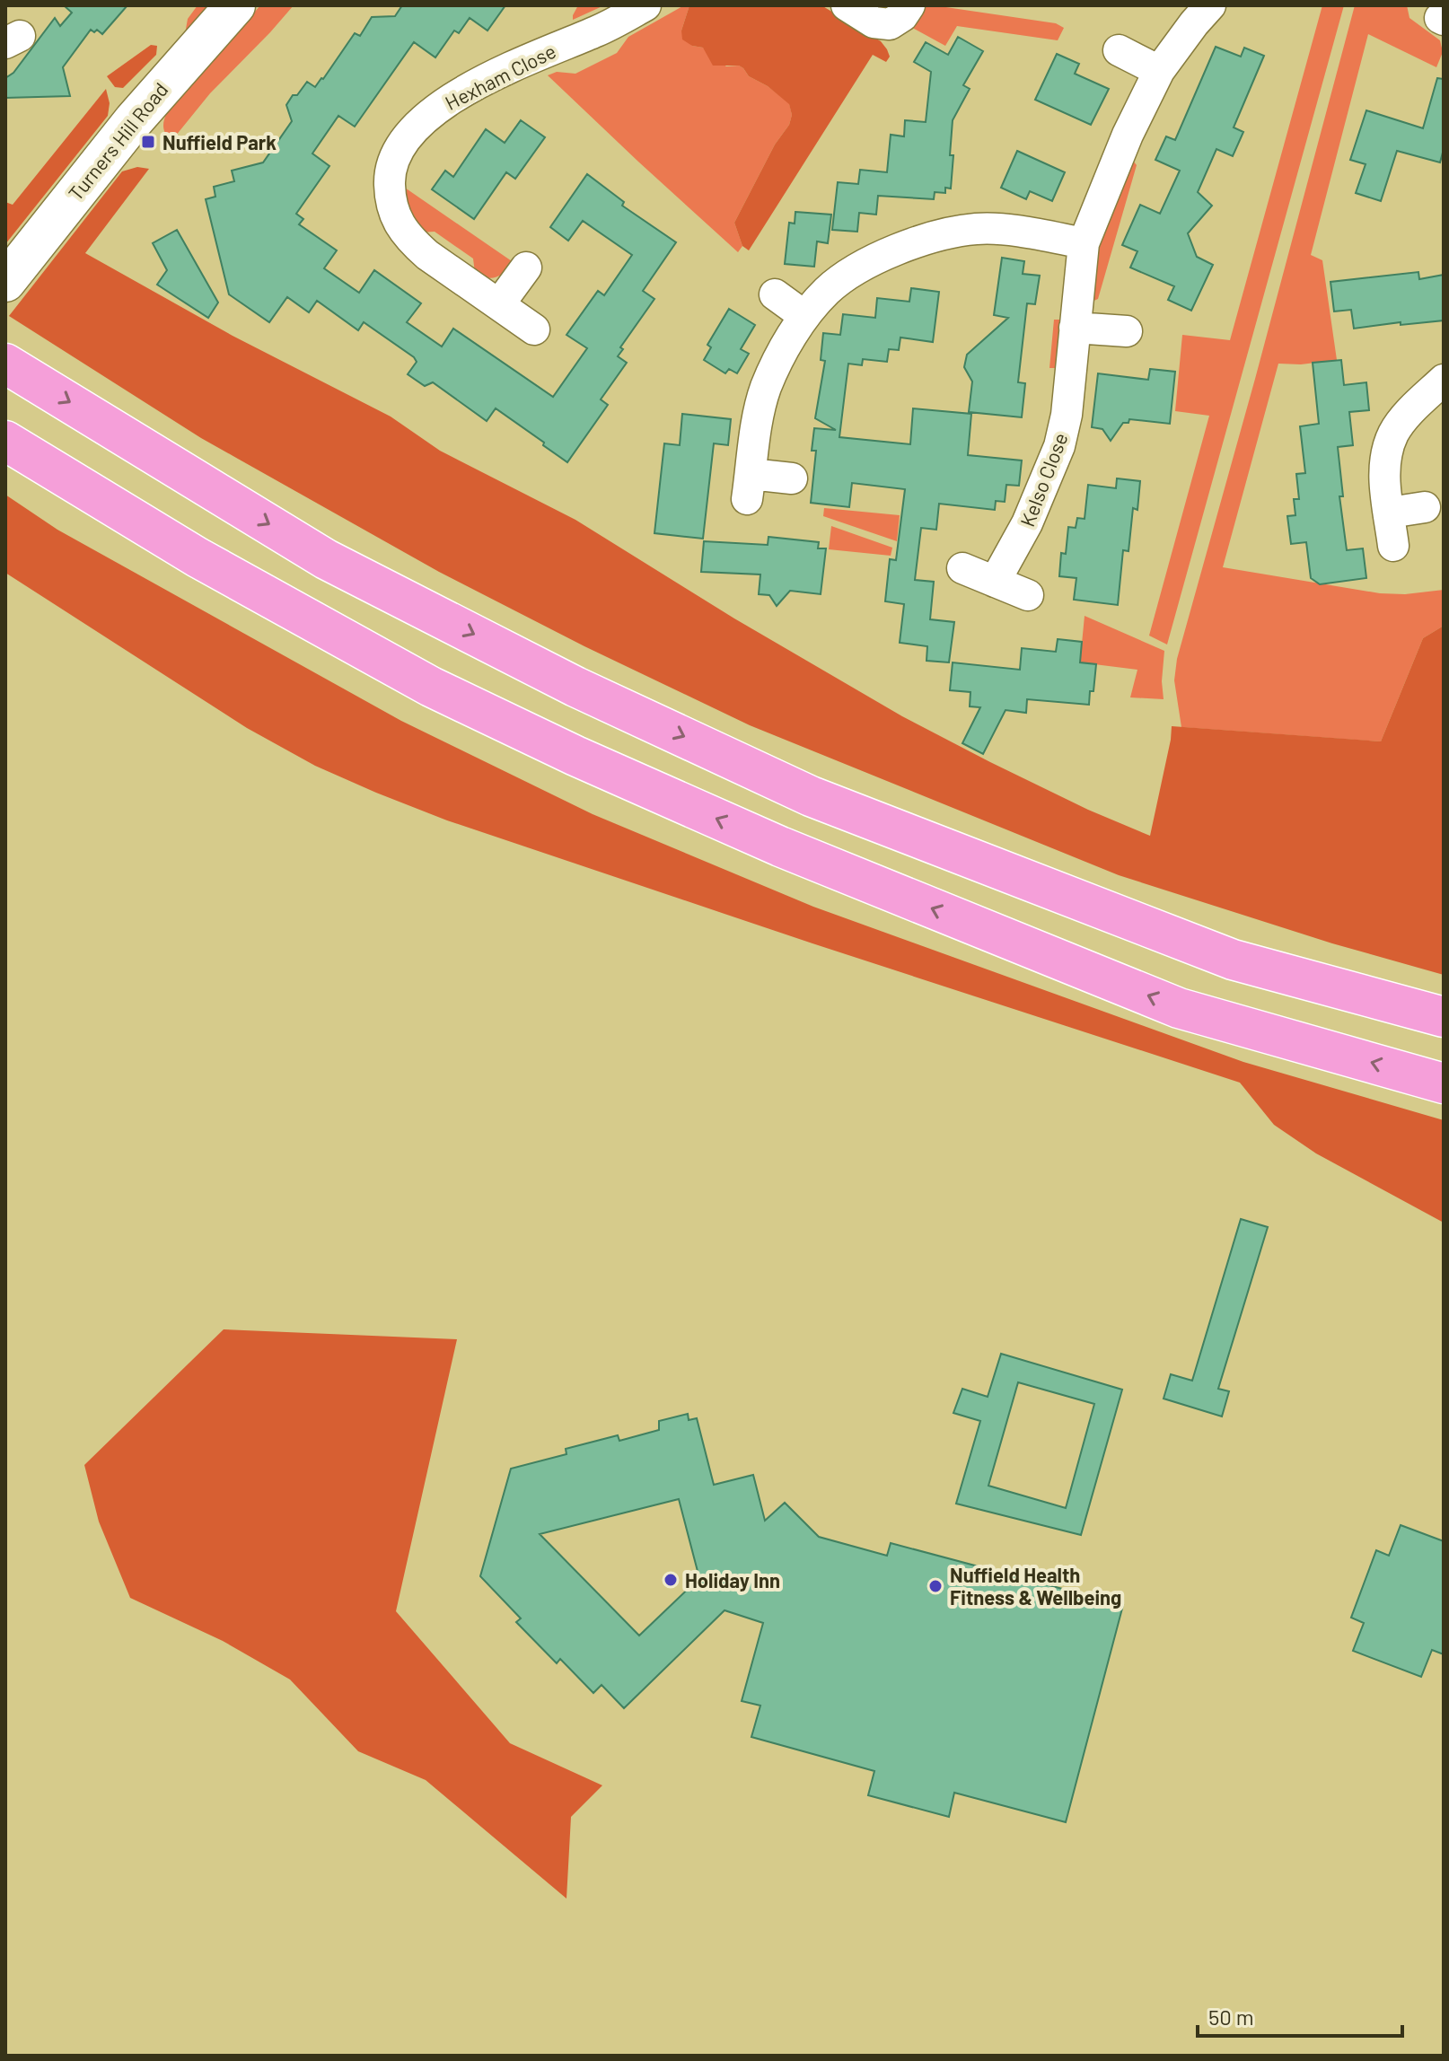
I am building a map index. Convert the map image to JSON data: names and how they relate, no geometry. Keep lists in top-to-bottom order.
{
  "streets": {
    "street": ["Hexham Close", "Turners Hill Road", "Kelso Close"]
  },
  "places": {
    "transit": ["Nuffield Park"],
    "other": ["Holiday Inn", "Nuffield Health Fitness & Wellbeing"]
  },
  "scale_bar": "50 m"
}
